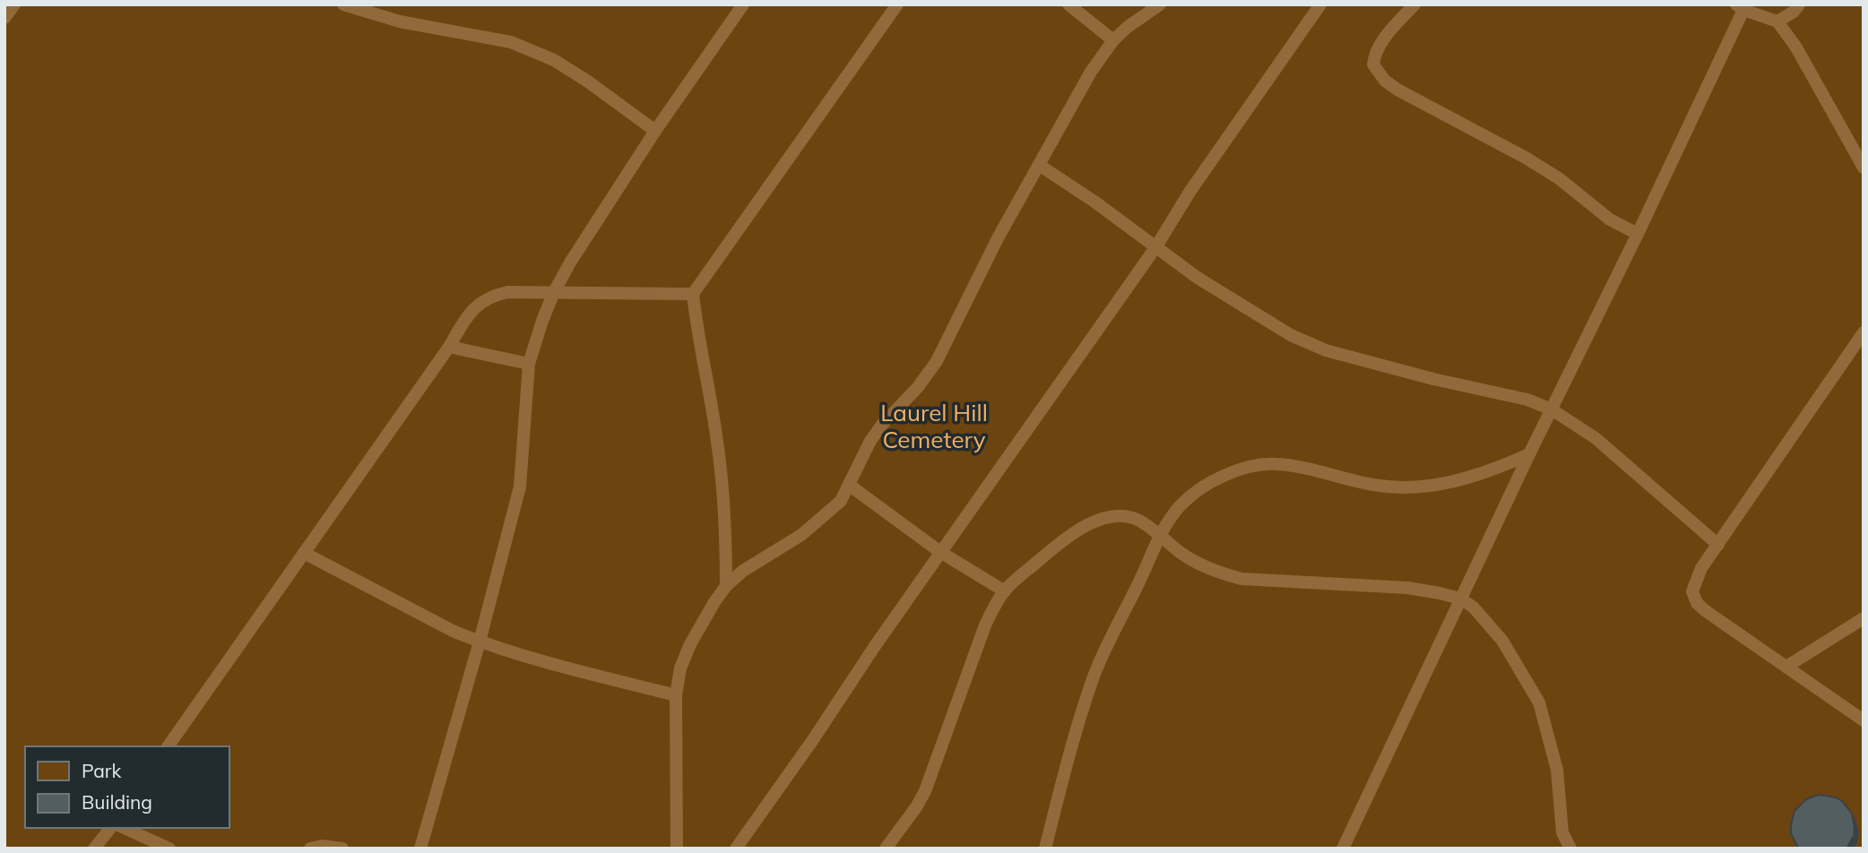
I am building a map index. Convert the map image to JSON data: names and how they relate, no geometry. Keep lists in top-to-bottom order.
{
  "parks": ["Laurel Hill Cemetery"],
  "legend": ["Park", "Building"]
}
